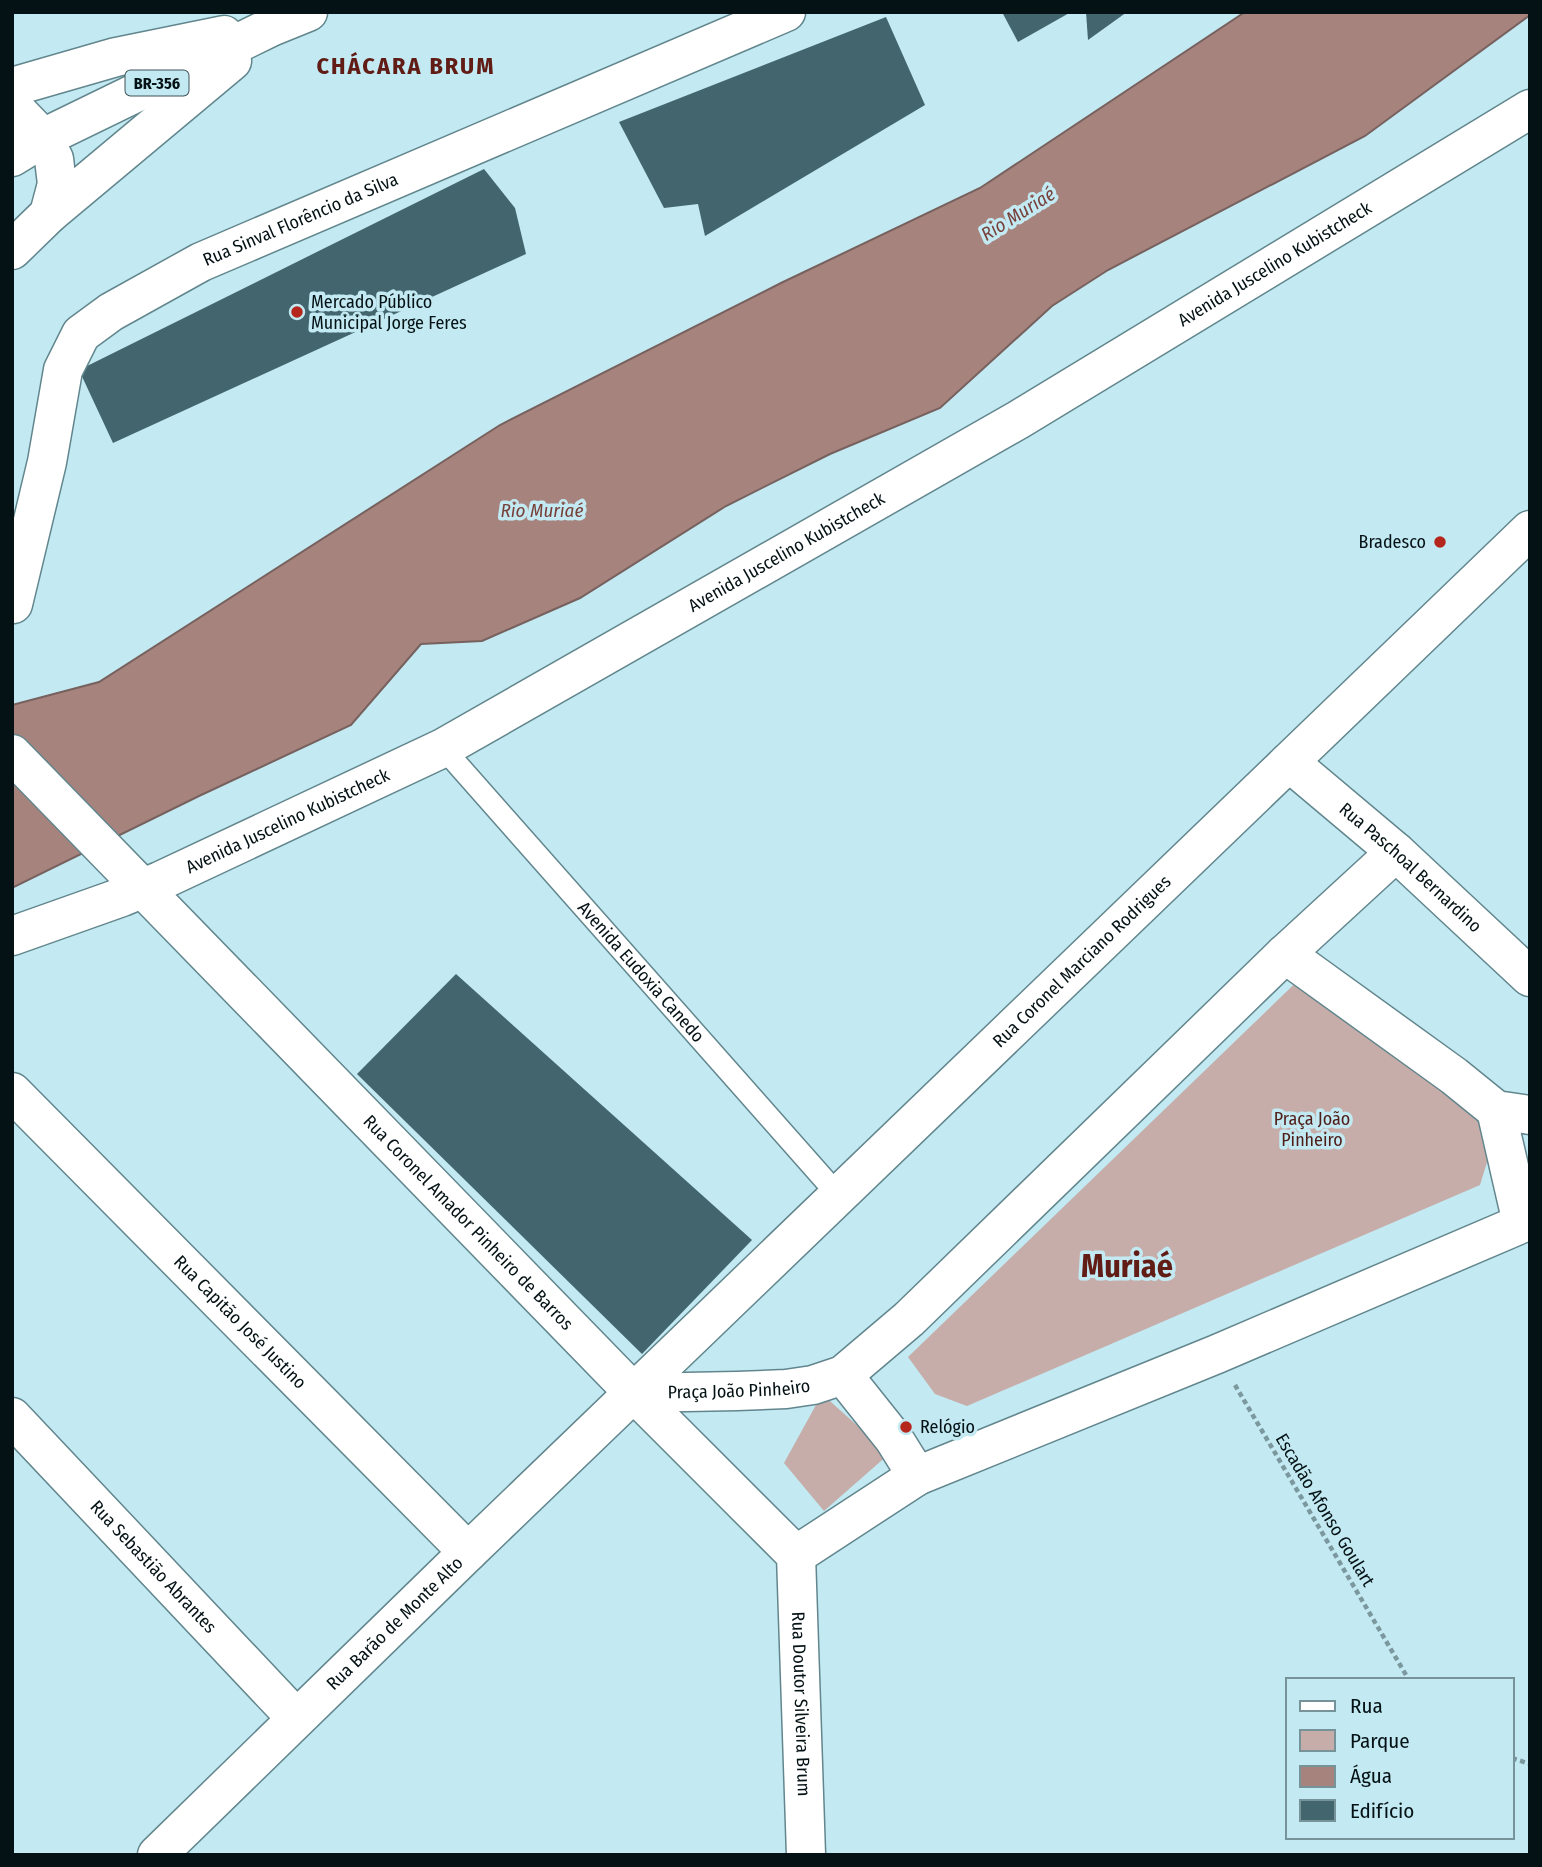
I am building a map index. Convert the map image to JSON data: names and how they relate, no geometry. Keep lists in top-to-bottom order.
{
  "streets": {
    "main road": [
      "BR-356",
      "Rua Sinval Florêncio da Silva",
      "Avenida Juscelino Kubistcheck",
      "Rua Paschoal Bernardino",
      "Rua Coronel Marciano Rodrigues",
      "Rua Coronel Amador Pinheiro de Barros",
      "Rua Capitão José Justino",
      "Praça João Pinheiro",
      "Rua Sebastião Abrantes",
      "Rua Barão de Monte Alto",
      "Rua Doutor Silveira Brum"
    ],
    "lane": ["Avenida Eudoxia Canedo"],
    "path": ["Escadão Afonso Goulart"]
  },
  "crossings": [
    ["Avenida Juscelino Kubistcheck", "Avenida Eudoxia Canedo"],
    ["Avenida Juscelino Kubistcheck", "Rua Coronel Amador Pinheiro de Barros"],
    ["Rua Paschoal Bernardino", "Rua Coronel Marciano Rodrigues"],
    ["Rua Paschoal Bernardino", "Praça João Pinheiro"],
    ["Rua Coronel Marciano Rodrigues", "Avenida Eudoxia Canedo"],
    ["Rua Coronel Marciano Rodrigues", "Rua Coronel Amador Pinheiro de Barros"],
    ["Rua Coronel Marciano Rodrigues", "Praça João Pinheiro"],
    ["Rua Coronel Marciano Rodrigues", "Rua Barão de Monte Alto"],
    ["Rua Coronel Amador Pinheiro de Barros", "Praça João Pinheiro"],
    ["Rua Coronel Amador Pinheiro de Barros", "Rua Barão de Monte Alto"],
    ["Rua Coronel Amador Pinheiro de Barros", "Rua Doutor Silveira Brum"],
    ["Rua Capitão José Justino", "Rua Barão de Monte Alto"],
    ["Praça João Pinheiro", "Rua Barão de Monte Alto"],
    ["Rua Sebastião Abrantes", "Rua Barão de Monte Alto"]
  ],
  "districts": ["CHÁCARA BRUM", "Muriaé"],
  "water": ["Rio Muriaé"],
  "parks": ["Praça João Pinheiro"],
  "places": ["Mercado Público Municipal Jorge Feres", "Bradesco", "Relógio"],
  "legend": [
    "Rua",
    "Parque",
    "Água",
    "Edifício"
  ]
}
